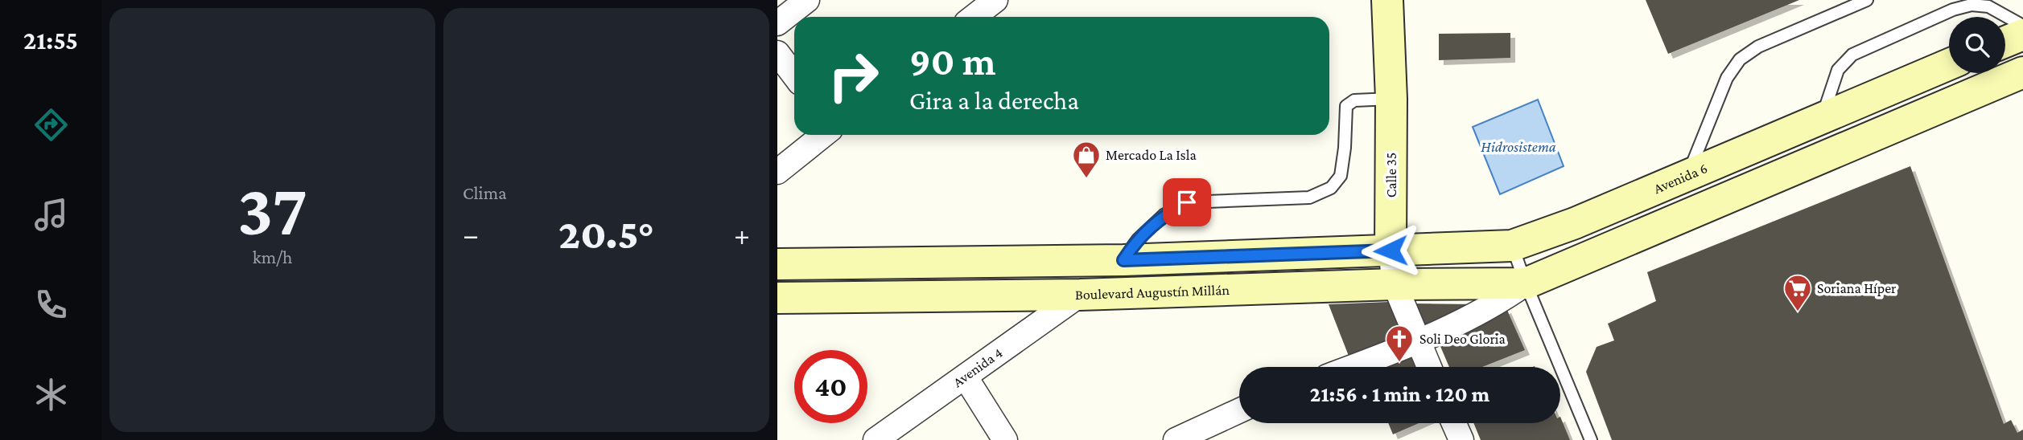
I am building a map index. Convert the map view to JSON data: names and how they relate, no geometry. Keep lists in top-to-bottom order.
{
  "streets": {
    "street": [
      "Calle 35",
      "Avenida 6",
      "Boulevard Augustín Millán",
      "Avenida 4"
    ]
  },
  "crossings": [
    ["Calle 35", "Avenida 6"],
    ["Calle 35", "Boulevard Augustín Millán"],
    ["Boulevard Augustín Millán", "Avenida 4"]
  ],
  "water": ["Hidrosistema"],
  "places": {
    "shop": ["Mercado La Isla"],
    "supermarket": ["Soriana Híper"],
    "church": ["Soli Deo Gloria"]
  },
  "page": {
    "tabs": "21:55",
    "tile": [
      ["37", "km/h"],
      "Clima"
    ],
    "turn": ["90 m", "Gira a la derecha"],
    "heat": ["−", "20.5°", "+"],
    "limit": "40",
    "trip": "21:56 · 1 min · 120 m"
  }
}
